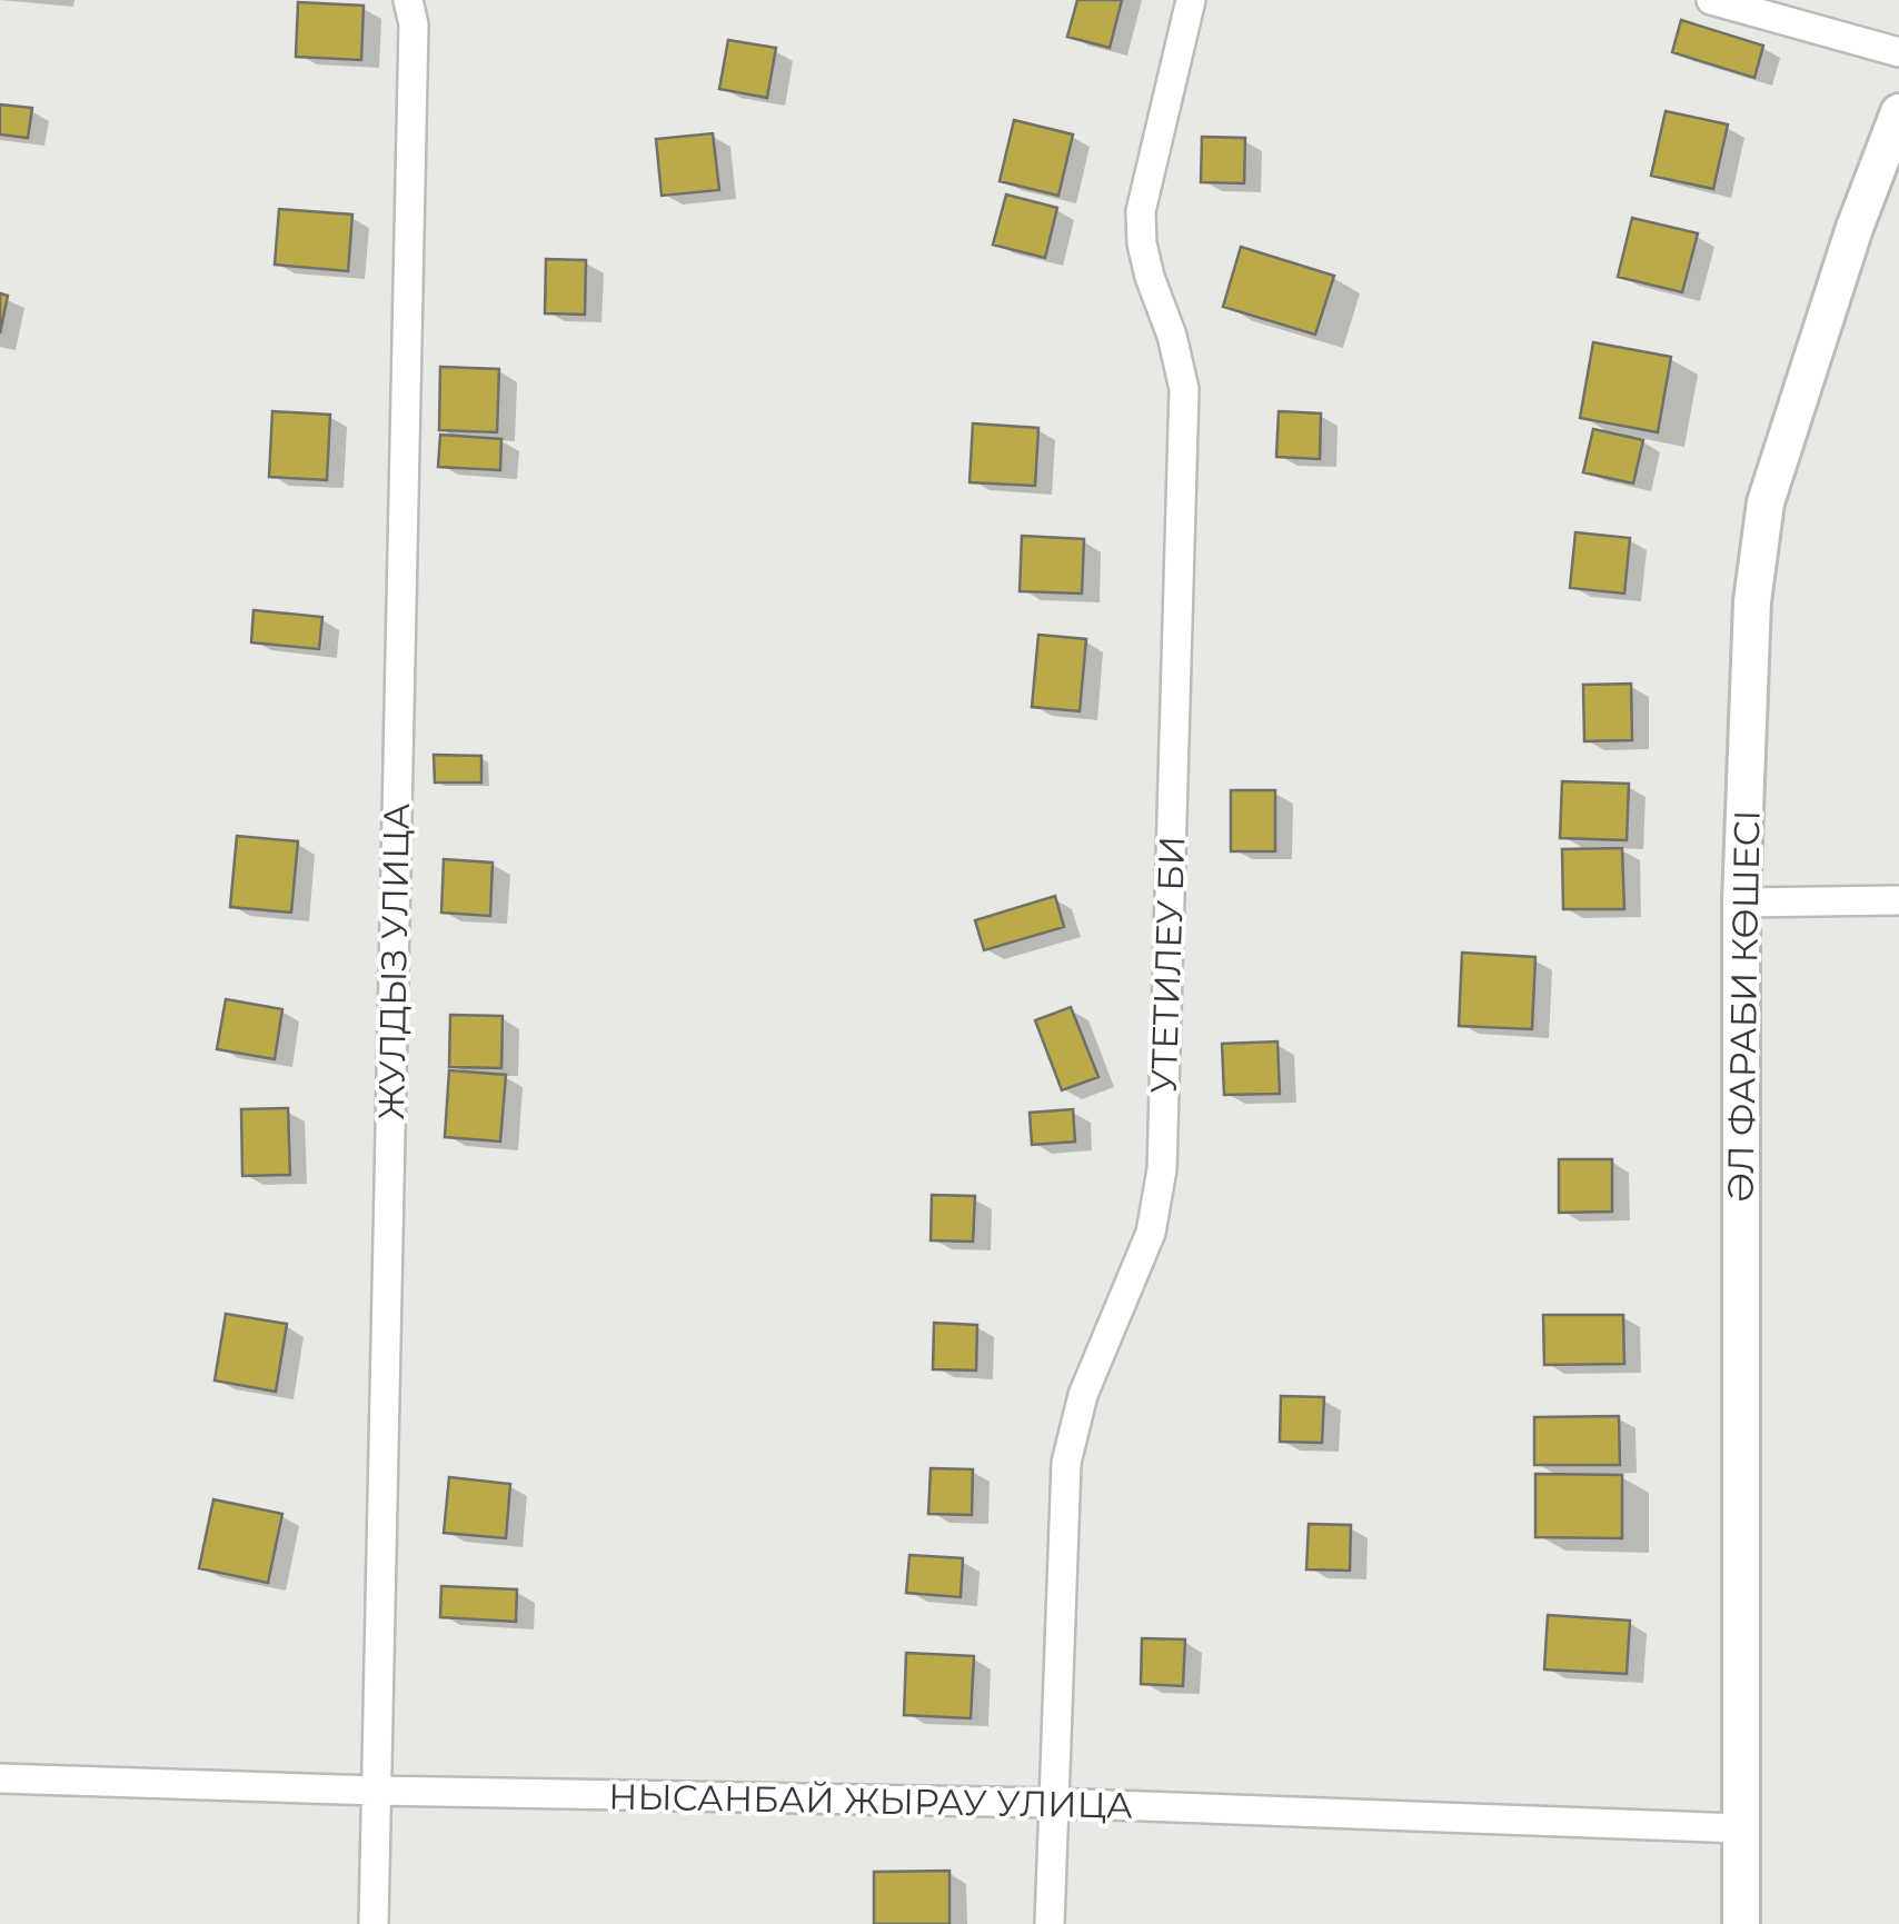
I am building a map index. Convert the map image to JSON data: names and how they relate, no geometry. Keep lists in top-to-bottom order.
{
  "streets": {
    "street": [
      "ЖУЛДЫЗ УЛИЦА",
      "УТЕТИЛЕУ БИ",
      "ӘЛ ФАРАБИ КӨШЕСІ",
      "НЫСАНБАЙ ЖЫРАУ УЛИЦА"
    ]
  },
  "crossings": [
    ["ЖУЛДЫЗ УЛИЦА", "НЫСАНБАЙ ЖЫРАУ УЛИЦА"],
    ["УТЕТИЛЕУ БИ", "НЫСАНБАЙ ЖЫРАУ УЛИЦА"],
    ["ӘЛ ФАРАБИ КӨШЕСІ", "НЫСАНБАЙ ЖЫРАУ УЛИЦА"]
  ]
}
